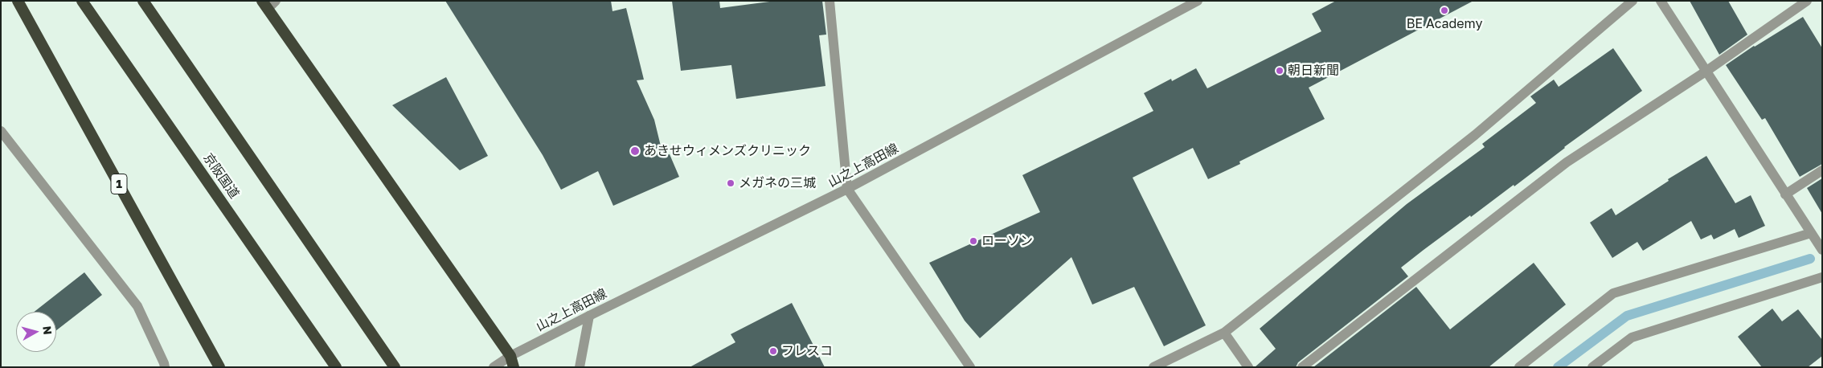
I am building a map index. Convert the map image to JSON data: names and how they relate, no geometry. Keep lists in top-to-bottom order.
{
  "streets": {
    "highway": ["京阪国道", "1"],
    "street": ["山之上高田線"]
  },
  "places": [
    "BE Academy",
    "朝日新聞",
    "あきせウィメンズクリニック",
    "メガネの三城",
    "ローソン",
    "フレスコ"
  ],
  "north": "right"
}
